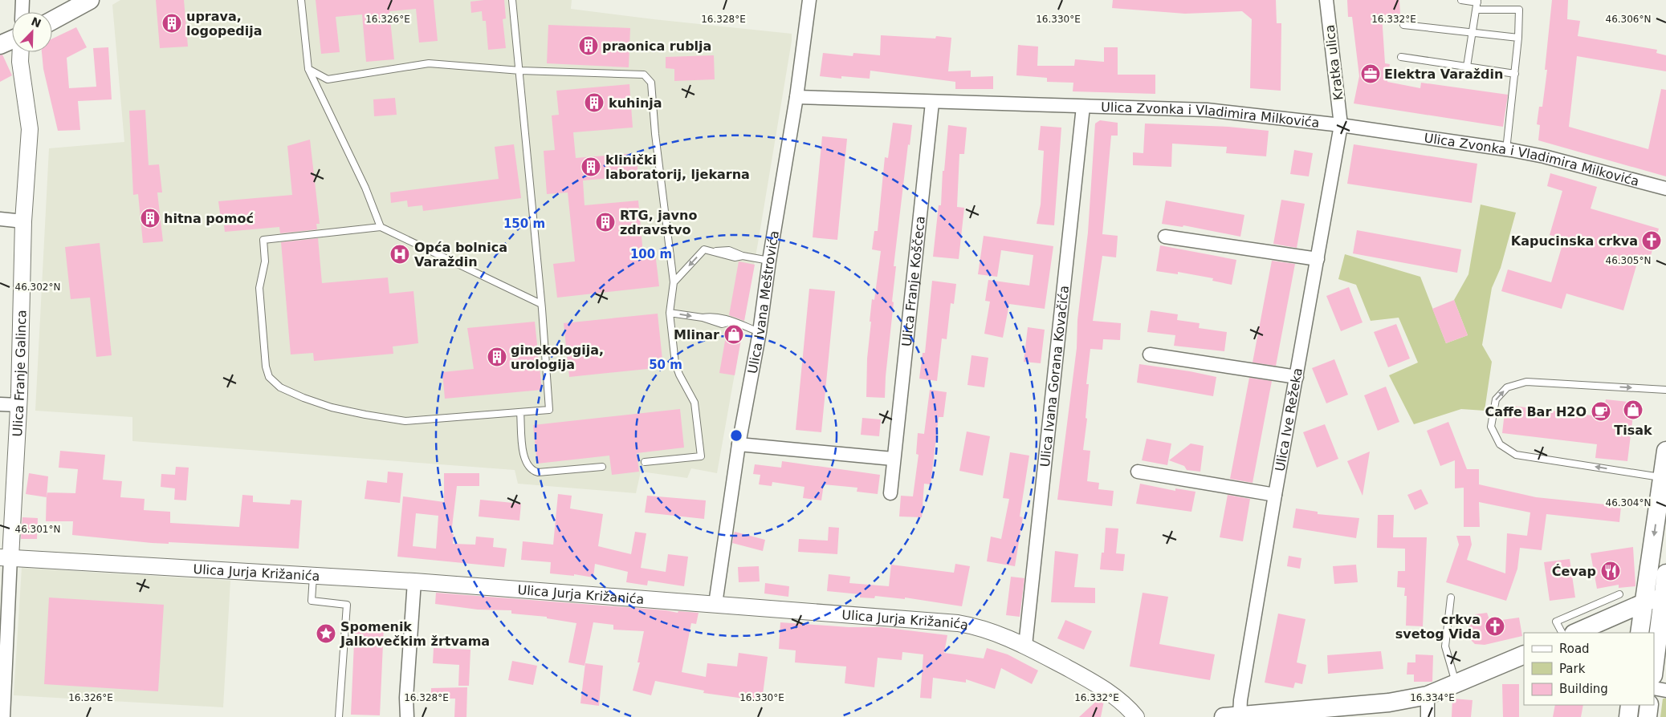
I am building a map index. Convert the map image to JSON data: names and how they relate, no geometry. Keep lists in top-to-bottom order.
{
  "streets": {
    "street": [
      "Kratka ulica",
      "Ulica Zvonka i Vladimira Milkovića",
      "Ulica Franje Koščeca",
      "Ulica Ivana Meštrovića",
      "Ulica Franje Galinca",
      "Ulica Ivana Gorana Kovačića",
      "Ulica Ive Režeka",
      "Ulica Jurja Križanića"
    ]
  },
  "crossings": [
    ["Kratka ulica", "Ulica Zvonka i Vladimira Milkovića"],
    ["Kratka ulica", "Ulica Ive Režeka"],
    ["Ulica Zvonka i Vladimira Milkovića", "Ulica Franje Koščeca"],
    ["Ulica Zvonka i Vladimira Milkovića", "Ulica Ivana Meštrovića"],
    ["Ulica Zvonka i Vladimira Milkovića", "Ulica Ivana Gorana Kovačića"],
    ["Ulica Zvonka i Vladimira Milkovića", "Ulica Ive Režeka"],
    ["Ulica Ivana Meštrovića", "Ulica Jurja Križanića"],
    ["Ulica Franje Galinca", "Ulica Jurja Križanića"],
    ["Ulica Ivana Gorana Kovačića", "Ulica Jurja Križanića"]
  ],
  "places": {
    "building": [
      "uprava, logopedija",
      "praonica rublja",
      "kuhinja",
      "klinički laboratorij, ljekarna",
      "hitna pomoć",
      "RTG, javno zdravstvo",
      "ginekologija, urologija"
    ],
    "office": ["Elektra Varaždin"],
    "church": ["Kapucinska crkva", "crkva svetog Vida"],
    "hospital": ["Opća bolnica Varaždin"],
    "shop": ["Mlinar", "Tisak"],
    "cafe": ["Caffe Bar H2O"],
    "restaurant": ["Ćevap"],
    "place": ["Spomenik Jalkovečkim žrtvama"]
  },
  "legend": ["Road", "Park", "Building"],
  "north": "top right",
  "coordinates": [
    "46.306°N",
    "16.326°E",
    "16.328°E",
    "16.330°E",
    "16.332°E",
    "46.305°N",
    "46.302°N",
    "46.304°N",
    "46.301°N",
    "16.334°E"
  ],
  "rings": ["150 m", "100 m", "50 m"]
}
